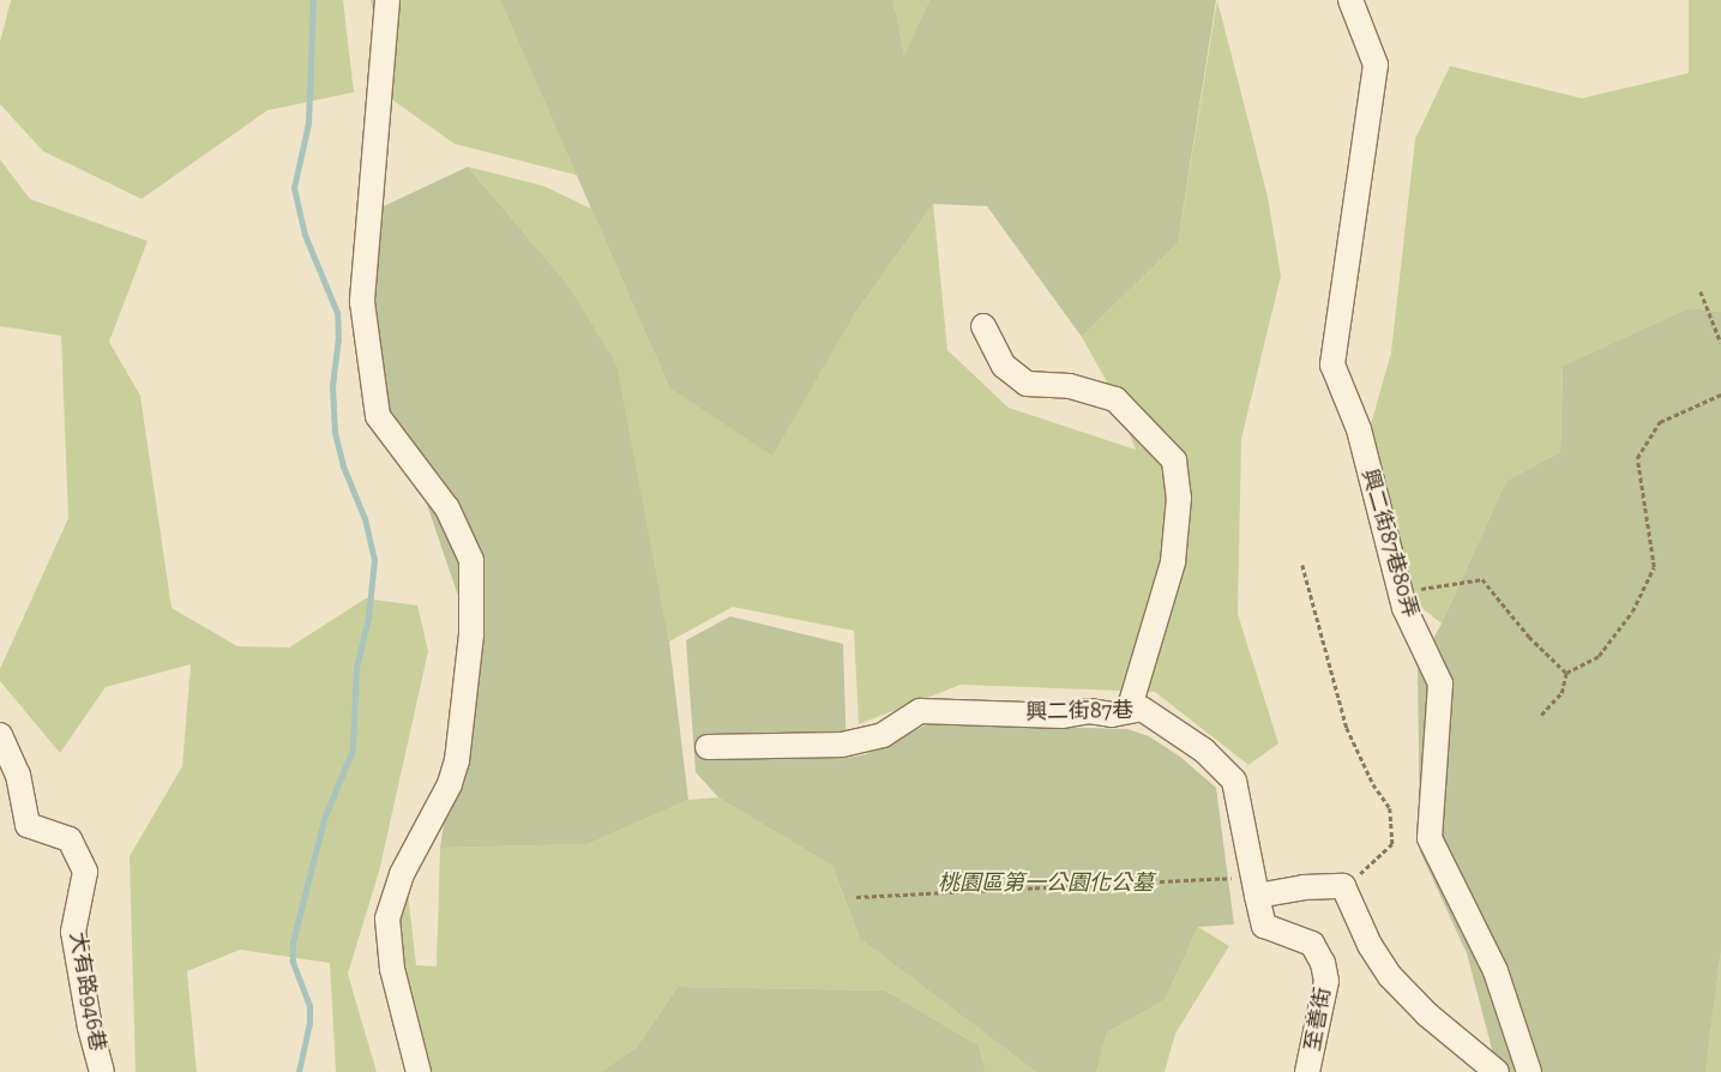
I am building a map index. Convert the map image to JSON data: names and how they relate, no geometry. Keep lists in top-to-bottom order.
{
  "streets": {
    "street": [
      "興二街87巷80弄",
      "興二街87巷",
      "大有路946巷",
      "至善街"
    ]
  },
  "crossings": [
    ["興二街87巷", "至善街"]
  ],
  "parks": ["桃園區第一公園化公墓"]
}
